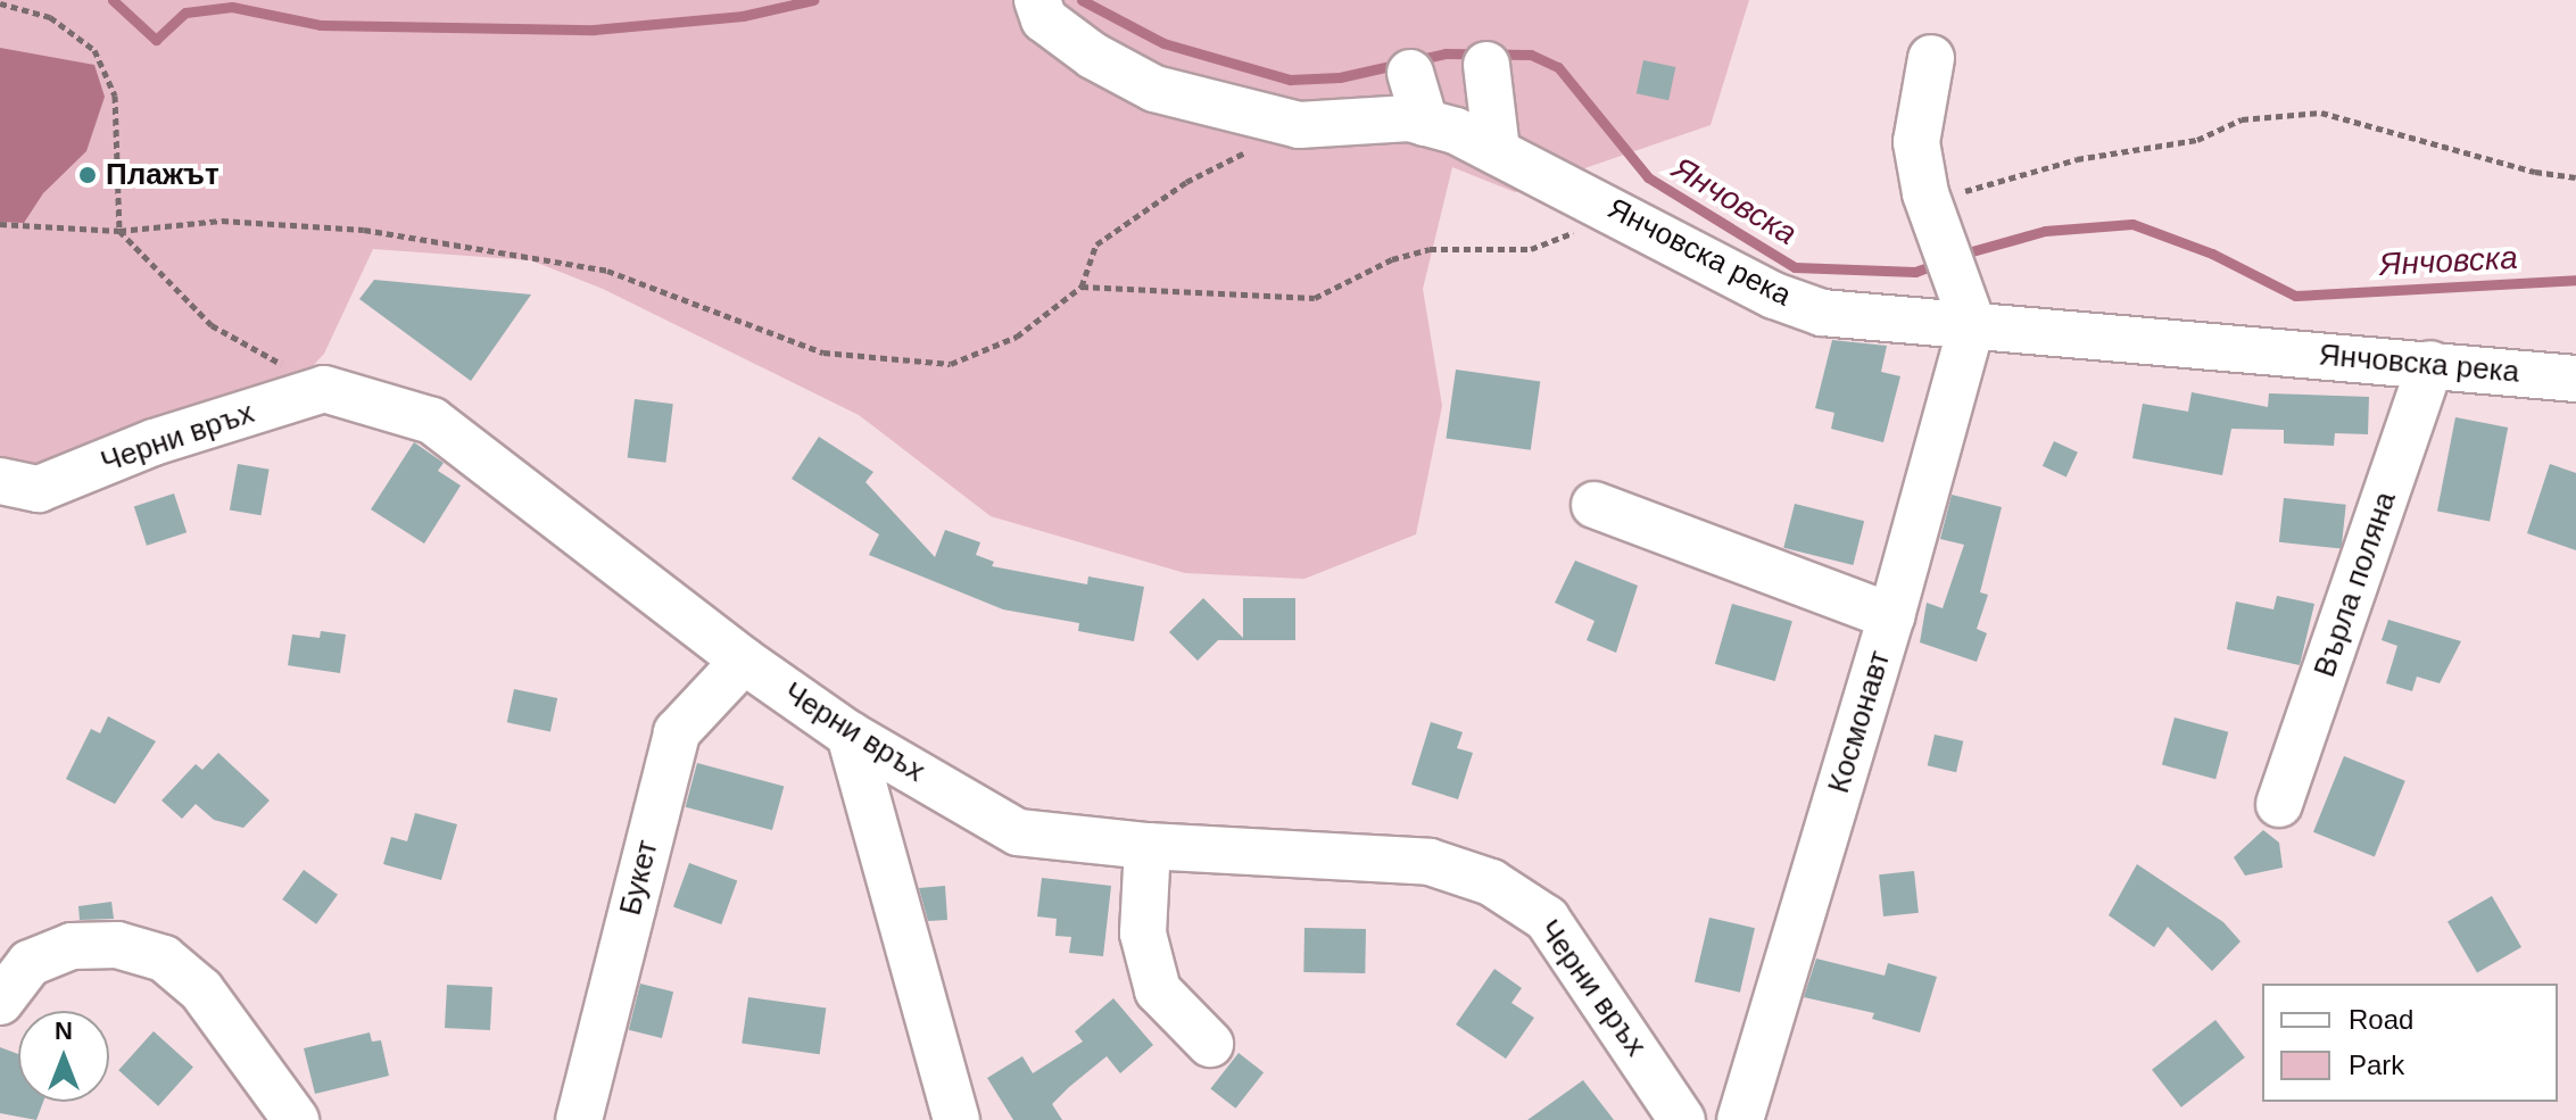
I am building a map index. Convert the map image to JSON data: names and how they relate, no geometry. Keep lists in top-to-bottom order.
{
  "streets": {
    "street": [
      "Янчовска река",
      "Черни връх",
      "Върла поляна",
      "Космонавт",
      "Букет"
    ]
  },
  "crossings": [
    ["Янчовска река", "Върла поляна"],
    ["Янчовска река", "Космонавт"],
    ["Черни връх", "Букет"]
  ],
  "water": ["Янчовска"],
  "places": ["Плажът"],
  "legend": ["Road", "Park"],
  "north": "top"
}
